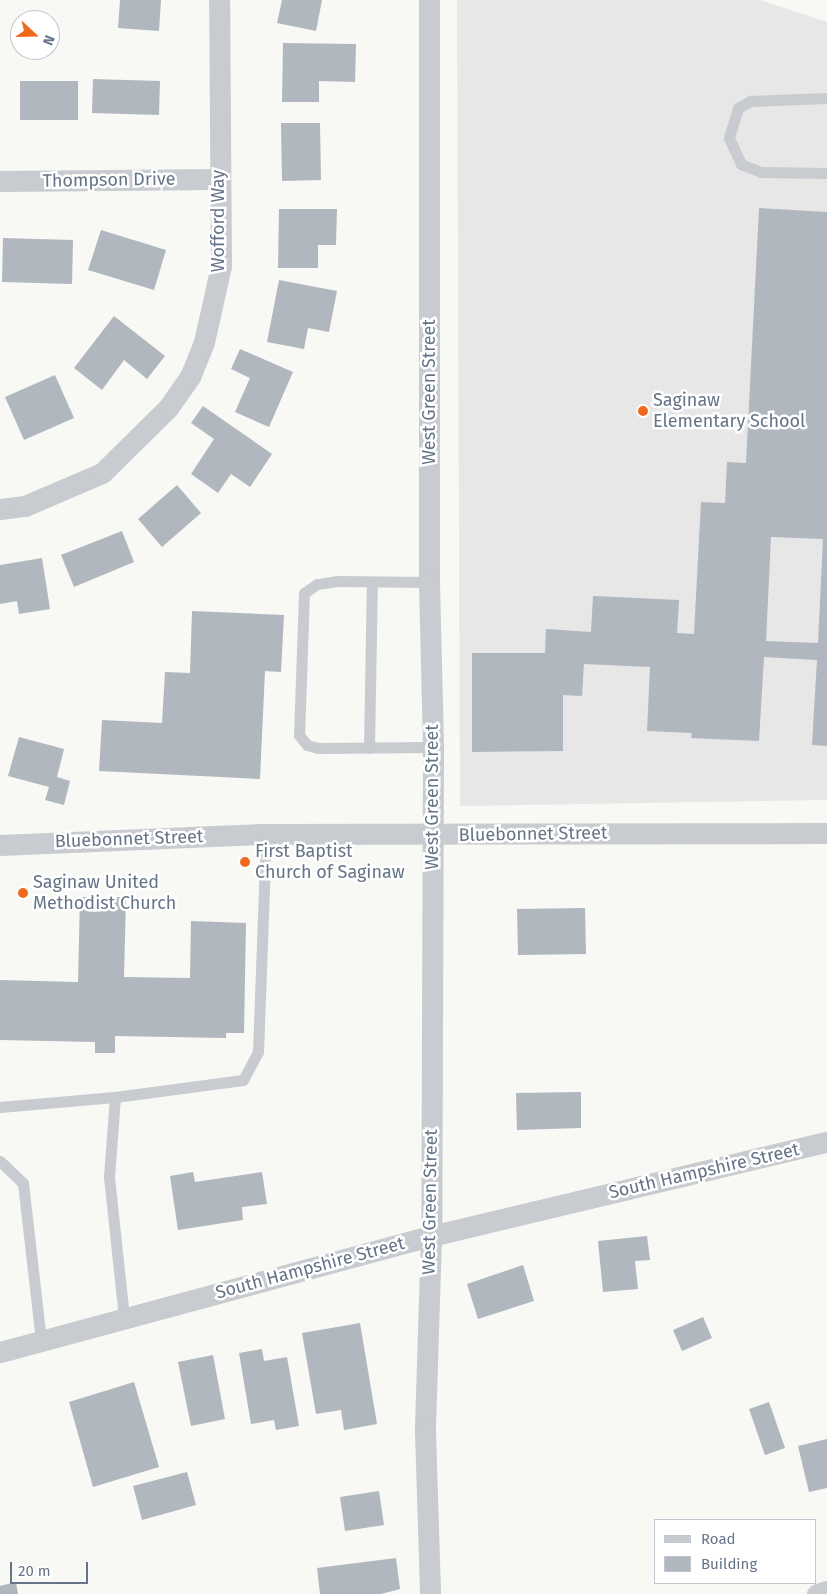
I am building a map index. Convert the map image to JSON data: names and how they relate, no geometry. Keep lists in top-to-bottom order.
{
  "streets": {
    "street": [
      "Thompson Drive",
      "Wofford Way",
      "West Green Street",
      "Bluebonnet Street",
      "South Hampshire Street"
    ]
  },
  "crossings": [
    ["Thompson Drive", "Wofford Way"],
    ["West Green Street", "Bluebonnet Street"],
    ["West Green Street", "South Hampshire Street"]
  ],
  "places": ["Saginaw Elementary School", "First Baptist Church of Saginaw", "Saginaw United Methodist Church"],
  "legend": ["Road", "Building"],
  "scale_bar": "20 m",
  "north": "right"
}
